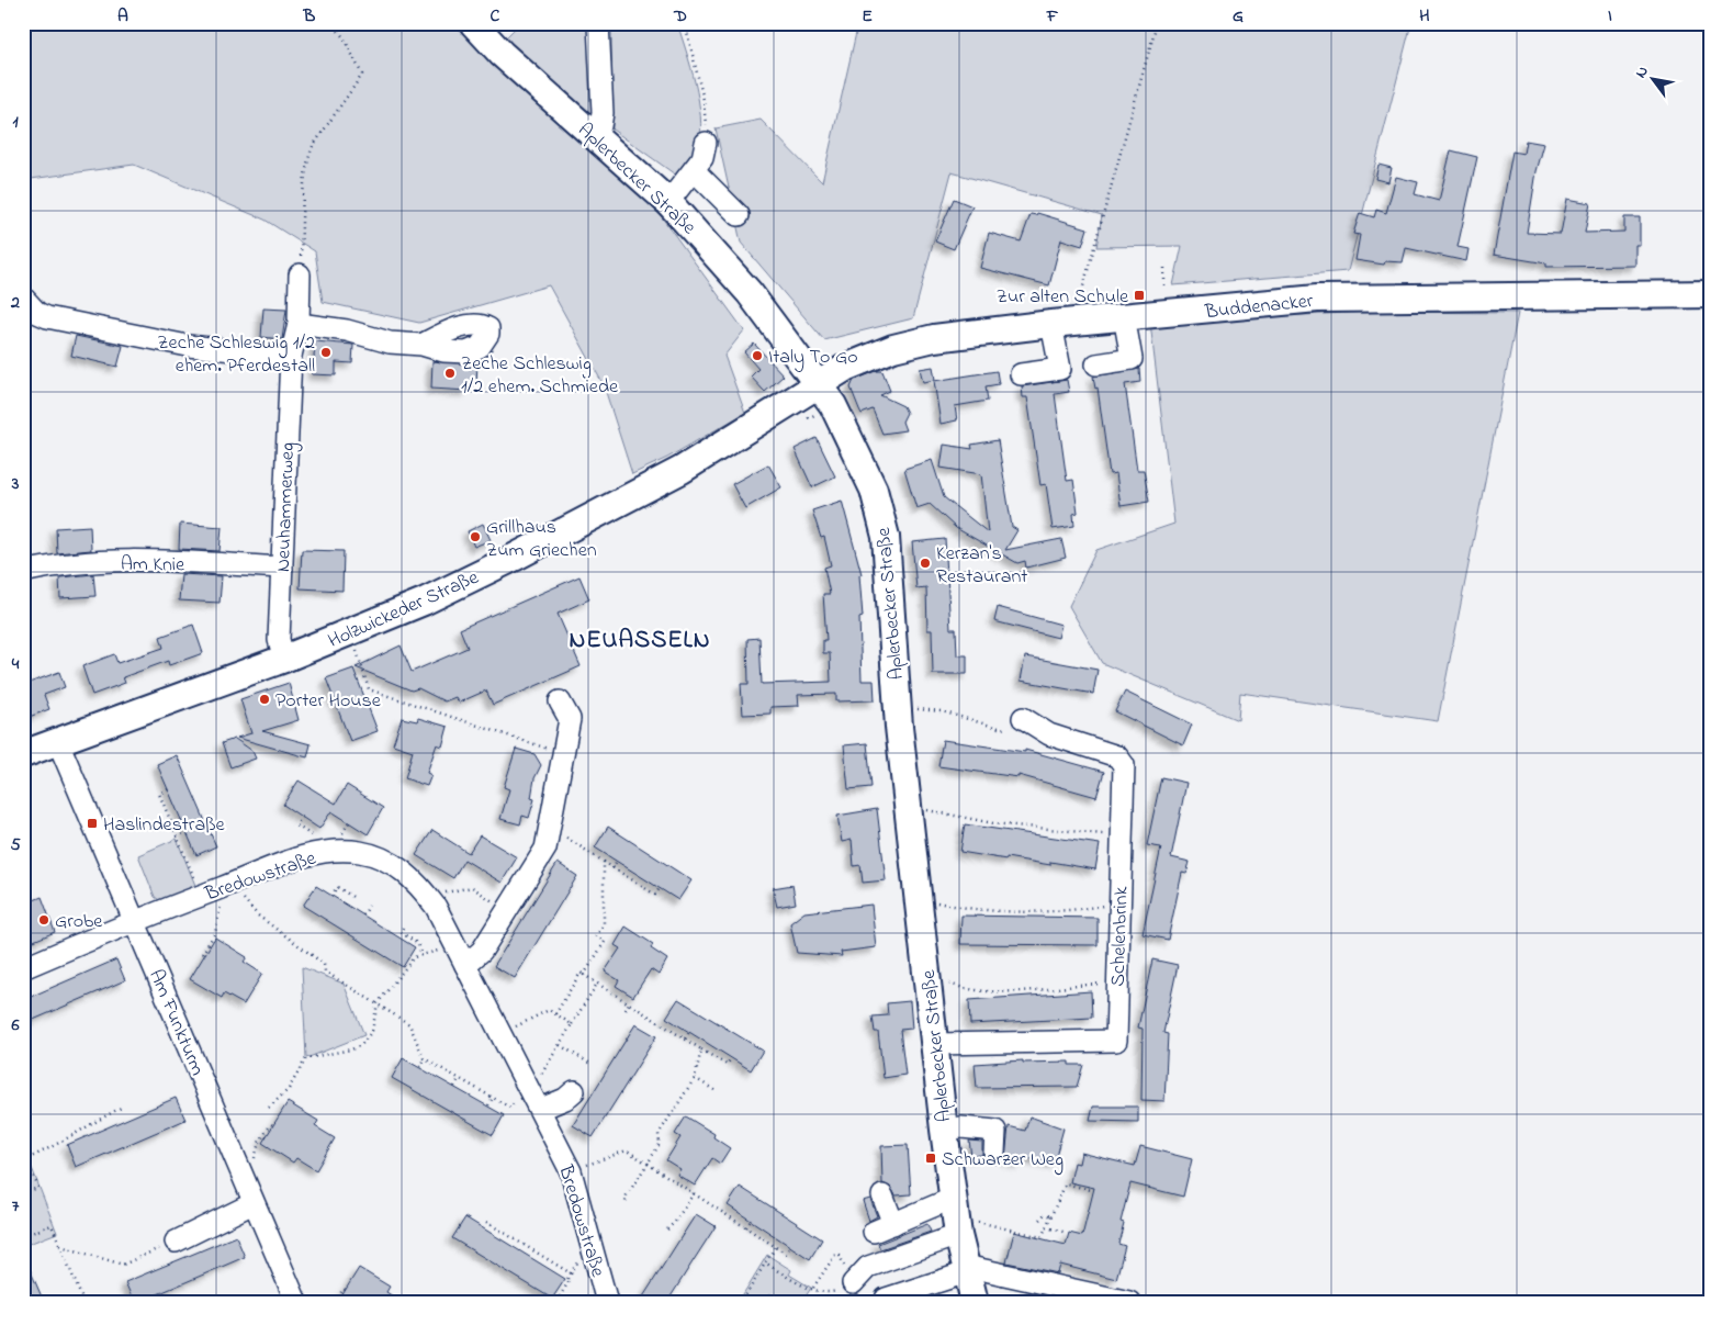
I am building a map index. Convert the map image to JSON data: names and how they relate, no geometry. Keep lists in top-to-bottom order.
{
  "streets": {
    "main road": ["Aplerbecker Straße", "Buddenacker", "Holzwickeder Straße"],
    "street": [
      "Neuhammerweg",
      "Am Knie",
      "Bredowstraße",
      "Schelenbrink",
      "Am Funkturm"
    ]
  },
  "crossings": [
    ["Aplerbecker Straße", "Buddenacker"],
    ["Aplerbecker Straße", "Holzwickeder Straße"],
    ["Aplerbecker Straße", "Schelenbrink"],
    ["Buddenacker", "Holzwickeder Straße"],
    ["Neuhammerweg", "Am Knie"],
    ["Neuhammerweg", "Holzwickeder Straße"],
    ["Holzwickeder Straße", "Am Funkturm"],
    ["Bredowstraße", "Am Funkturm"]
  ],
  "districts": ["NEUASSELN"],
  "places": {
    "transit": ["Zur alten Schule", "Haslindestraße", "Schwarzer Weg"],
    "other": [
      "Zeche Schleswig 1/2 ehem. Pferdestall",
      "Italy To Go",
      "Zeche Schleswig 1/2 ehem. Schmiede",
      "Grillhaus Zum Griechen",
      "Kerzan's Restaurant",
      "Porter House",
      "Grobe"
    ]
  },
  "north": "top left",
  "grid": {
    "columns": [
      "A",
      "B",
      "C",
      "D",
      "E",
      "F",
      "G",
      "H",
      "I"
    ],
    "rows": [
      "1",
      "2",
      "3",
      "4",
      "5",
      "6",
      "7"
    ]
  }
}
